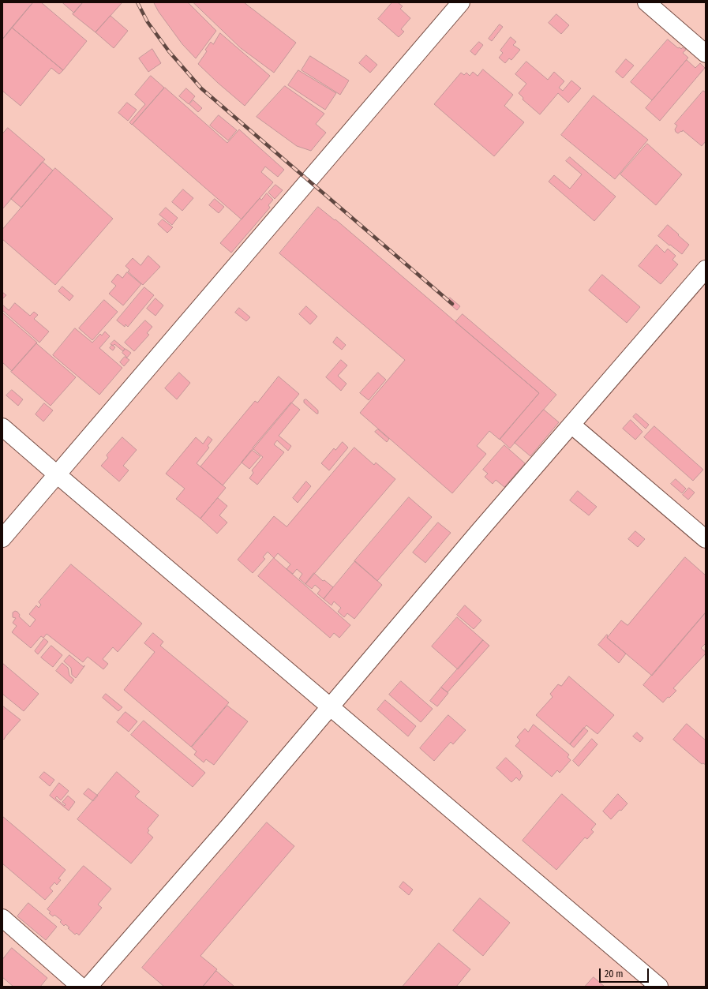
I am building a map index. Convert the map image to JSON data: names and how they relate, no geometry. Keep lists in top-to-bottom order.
{
  "scale_bar": "20 m"
}
